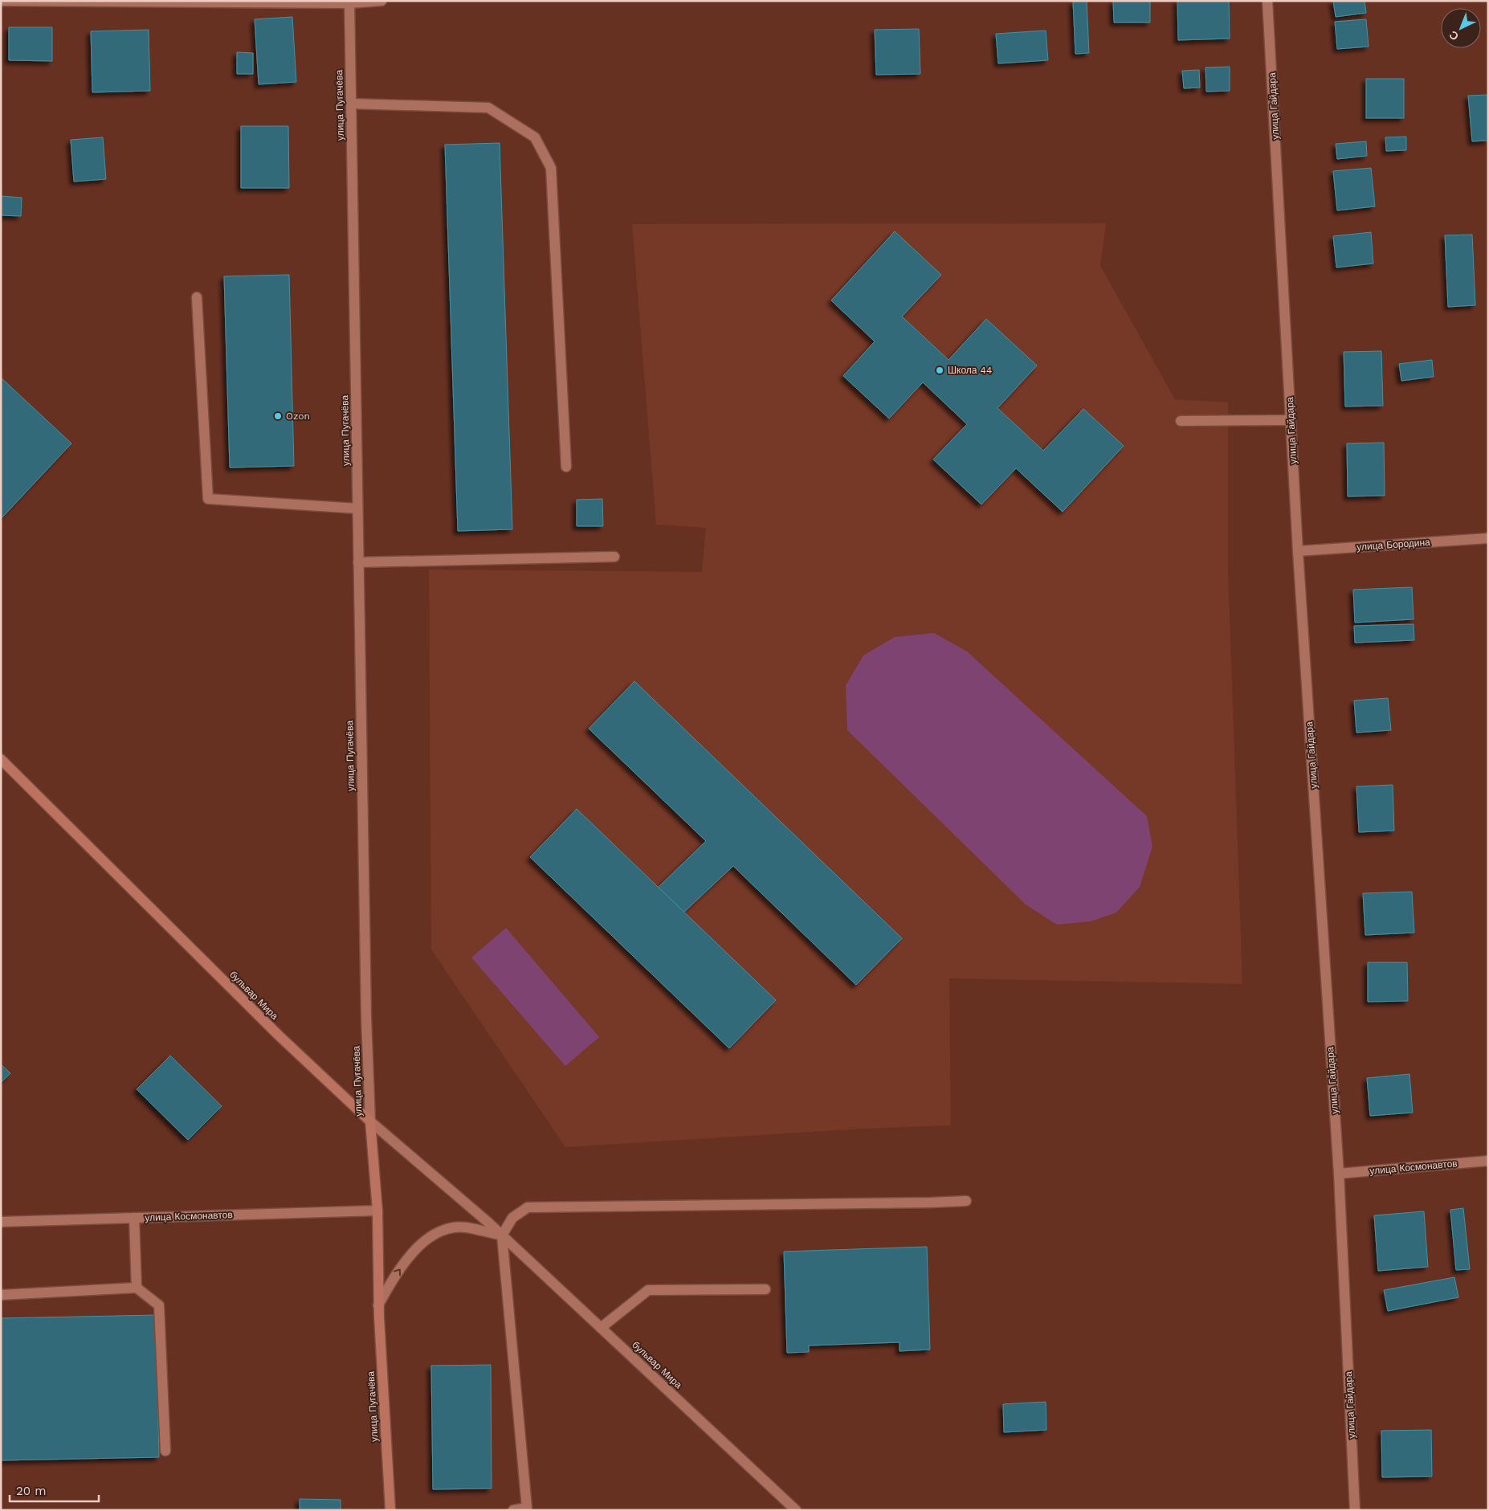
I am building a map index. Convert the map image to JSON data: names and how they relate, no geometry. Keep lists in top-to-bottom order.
{
  "streets": {
    "main road": ["улица Пугачёва", "бульвар Мира"],
    "street": ["улица Гайдара", "улица Бородина", "улица Космонавтов"]
  },
  "crossings": [
    ["улица Пугачёва", "бульвар Мира"],
    ["улица Пугачёва", "улица Космонавтов"],
    ["улица Гайдара", "улица Бородина"],
    ["улица Гайдара", "улица Космонавтов"]
  ],
  "places": ["Школа 44", "Ozon"],
  "scale_bar": "20 m",
  "north": "bottom left"
}
